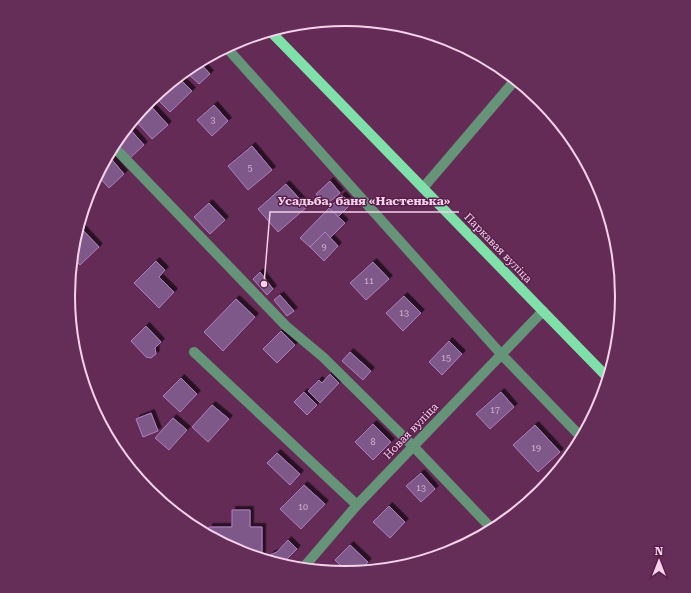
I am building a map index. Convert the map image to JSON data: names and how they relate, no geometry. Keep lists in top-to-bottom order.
{
  "streets": {
    "main road": ["Паркавая вуліца"],
    "street": ["Новая вуліца"]
  },
  "crossings": [
    ["Паркавая вуліца", "Новая вуліца"]
  ],
  "places": ["Усадьба, баня «Настенька»"],
  "house_numbers": [
    "3",
    "5",
    "9",
    "11",
    "13",
    "15",
    "17",
    "8",
    "19",
    "13",
    "10"
  ],
  "north": "top"
}
